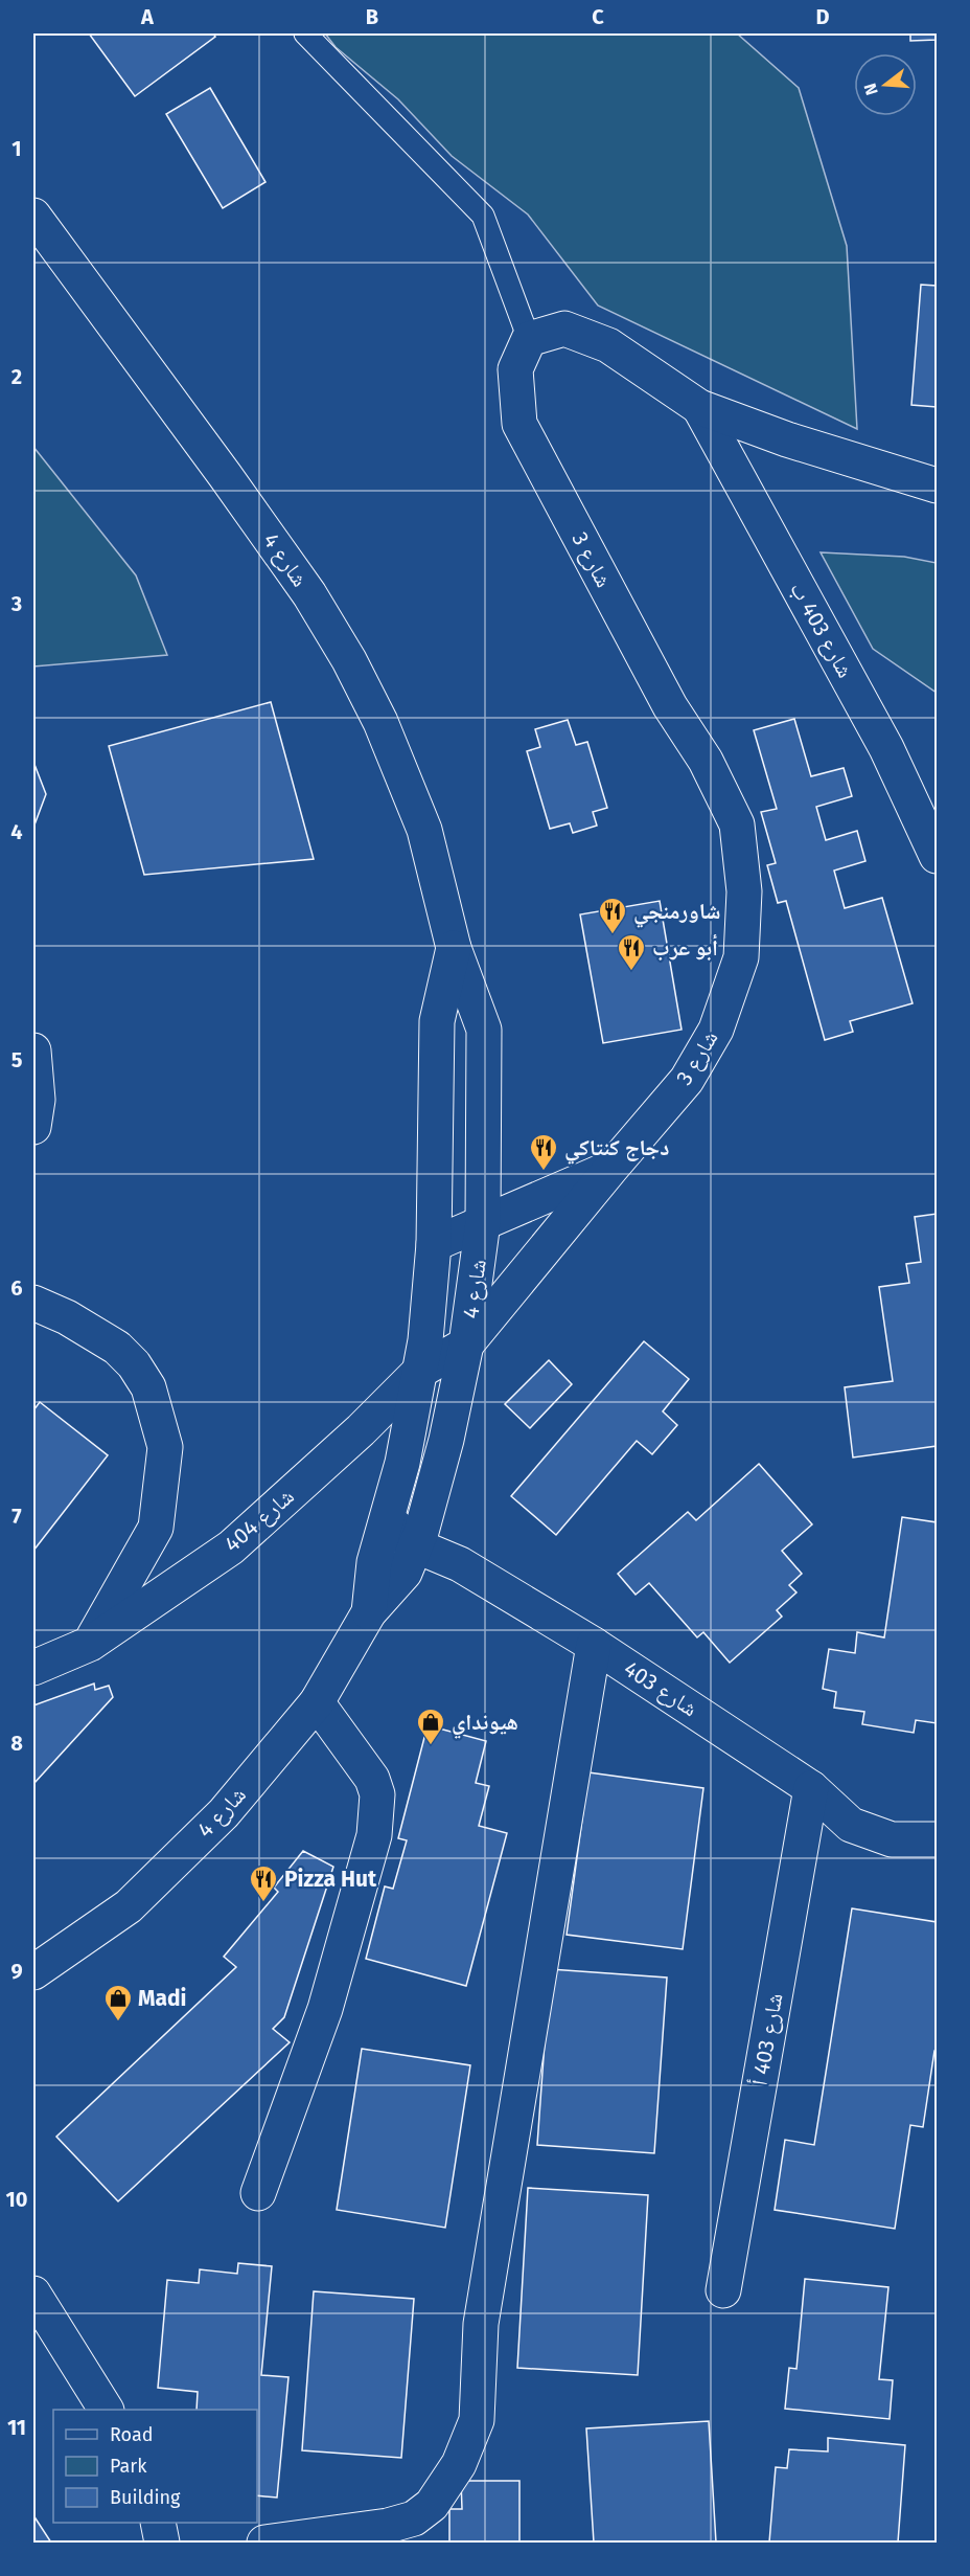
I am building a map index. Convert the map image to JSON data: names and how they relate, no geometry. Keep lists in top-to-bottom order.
{
  "streets": {
    "street": [
      "شارع 4",
      "شارع 3",
      "شارع 403 ب",
      "شارع 404",
      "شارع 403",
      "شارع 403 أ"
    ]
  },
  "crossings": [
    ["شارع 4", "شارع 3"],
    ["شارع 4", "شارع 404"],
    ["شارع 4", "شارع 403"],
    ["شارع 3", "شارع 404"],
    ["شارع 403", "شارع 403 أ"]
  ],
  "places": {
    "restaurant": [
      "شاورمنجي",
      "أبو عرب",
      "دجاج كنتاكي",
      "Pizza Hut"
    ],
    "shop": ["هيونداي", "Madi"]
  },
  "legend": ["Road", "Park", "Building"],
  "north": "left",
  "grid": {
    "columns": [
      "A",
      "B",
      "C",
      "D"
    ],
    "rows": [
      "1",
      "2",
      "3",
      "4",
      "5",
      "6",
      "7",
      "8",
      "9",
      "10",
      "11"
    ]
  }
}
